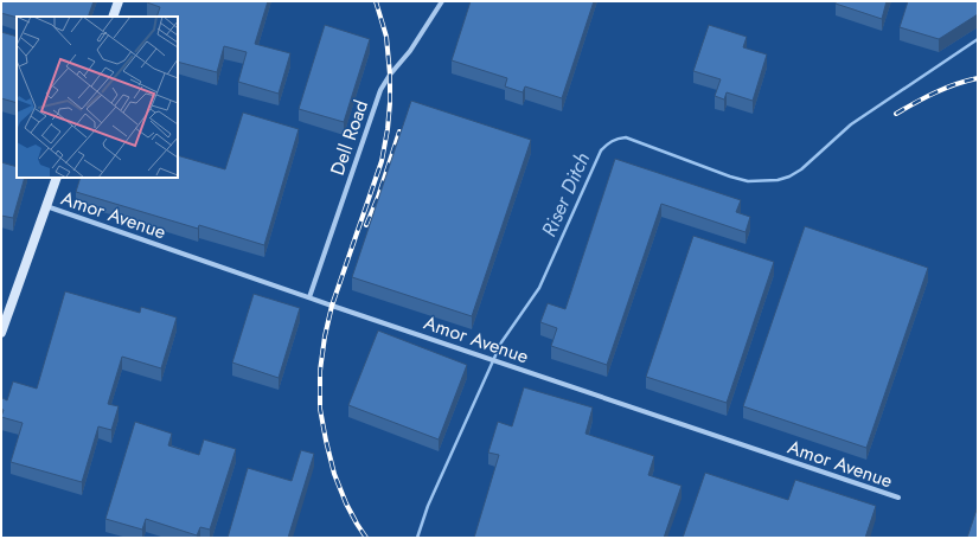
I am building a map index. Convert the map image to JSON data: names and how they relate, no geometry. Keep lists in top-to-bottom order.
{
  "streets": {
    "street": ["Dell Road", "Amor Avenue"]
  },
  "crossings": [
    ["Dell Road", "Amor Avenue"]
  ],
  "water": ["Riser Ditch"]
}
